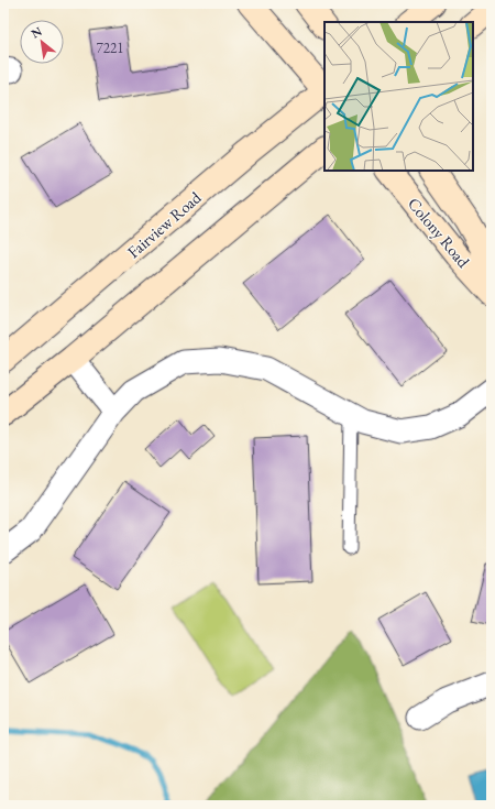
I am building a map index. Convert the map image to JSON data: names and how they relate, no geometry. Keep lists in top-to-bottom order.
{
  "streets": {
    "main road": ["Fairview Road", "Colony Road"]
  },
  "house_numbers": ["7221"],
  "north": "top left"
}
